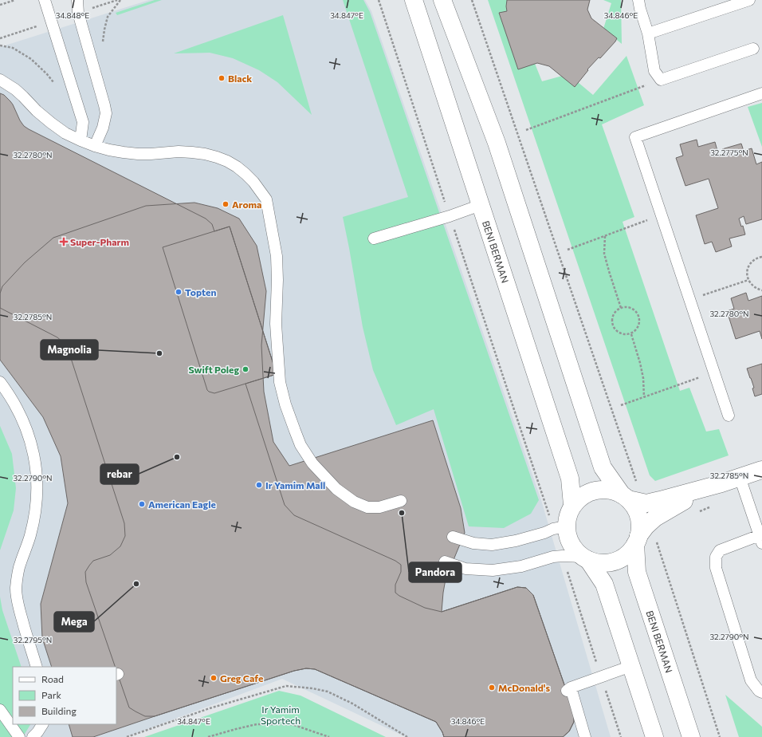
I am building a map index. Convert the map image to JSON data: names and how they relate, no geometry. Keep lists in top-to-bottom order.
{
  "streets": {
    "street": ["BENI BERMAN"]
  },
  "parks": ["Ir Yamim Sportech"],
  "places": {
    "other": [
      "Black",
      "Aroma",
      "Topten",
      "Magnolia",
      "Swift Poleg",
      "rebar",
      "Ir Yamim Mall",
      "American Eagle",
      "Pandora",
      "Mega",
      "Greg Cafe",
      "McDonald's"
    ],
    "health": ["Super-Pharm"]
  },
  "legend": ["Road", "Park", "Building"],
  "coordinates": [
    "34.848°E",
    "34.847°E",
    "34.846°E",
    "32.2775°N",
    "32.2780°N",
    "32.2785°N",
    "32.2790°N",
    "32.2795°N"
  ]
}
